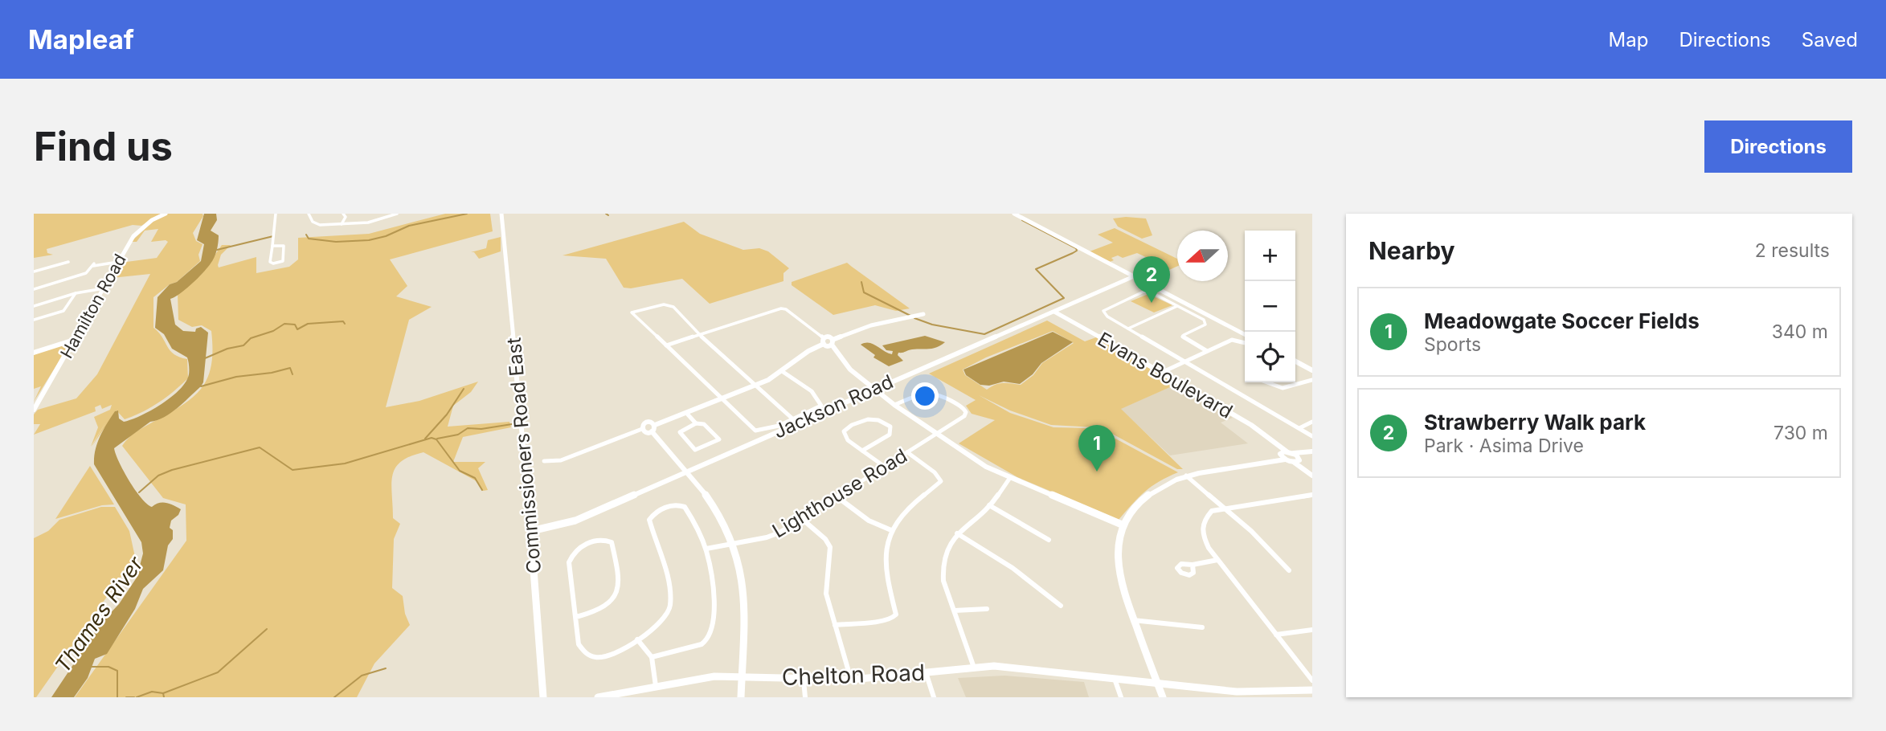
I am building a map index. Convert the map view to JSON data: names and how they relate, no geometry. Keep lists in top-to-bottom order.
{
  "streets": {
    "main road": [
      "Hamilton Road",
      "Evans Boulevard",
      "Jackson Road",
      "Commissioners Road East",
      "Chelton Road"
    ],
    "street": ["Lighthouse Road"]
  },
  "crossings": [
    ["Evans Boulevard", "Jackson Road"],
    ["Jackson Road", "Commissioners Road East"]
  ],
  "water": ["Thames River"],
  "north": "left",
  "page": {
    "header": "Mapleaf",
    "nav": ["Map", "Directions", "Saved"],
    "buttons": "Directions",
    "title": "Find us",
    "heading": ["Nearby", "2 results"],
    "map_buttons": ["+", "−"],
    "pins": ["2", "1"],
    "list": [
      {
        "mark": "1",
        "name": "Meadowgate Soccer Fields",
        "note": "Sports",
        "value": "340 m"
      },
      {
        "mark": "2",
        "name": "Strawberry Walk park",
        "note": "Park · Asima Drive",
        "value": "730 m"
      }
    ]
  }
}
